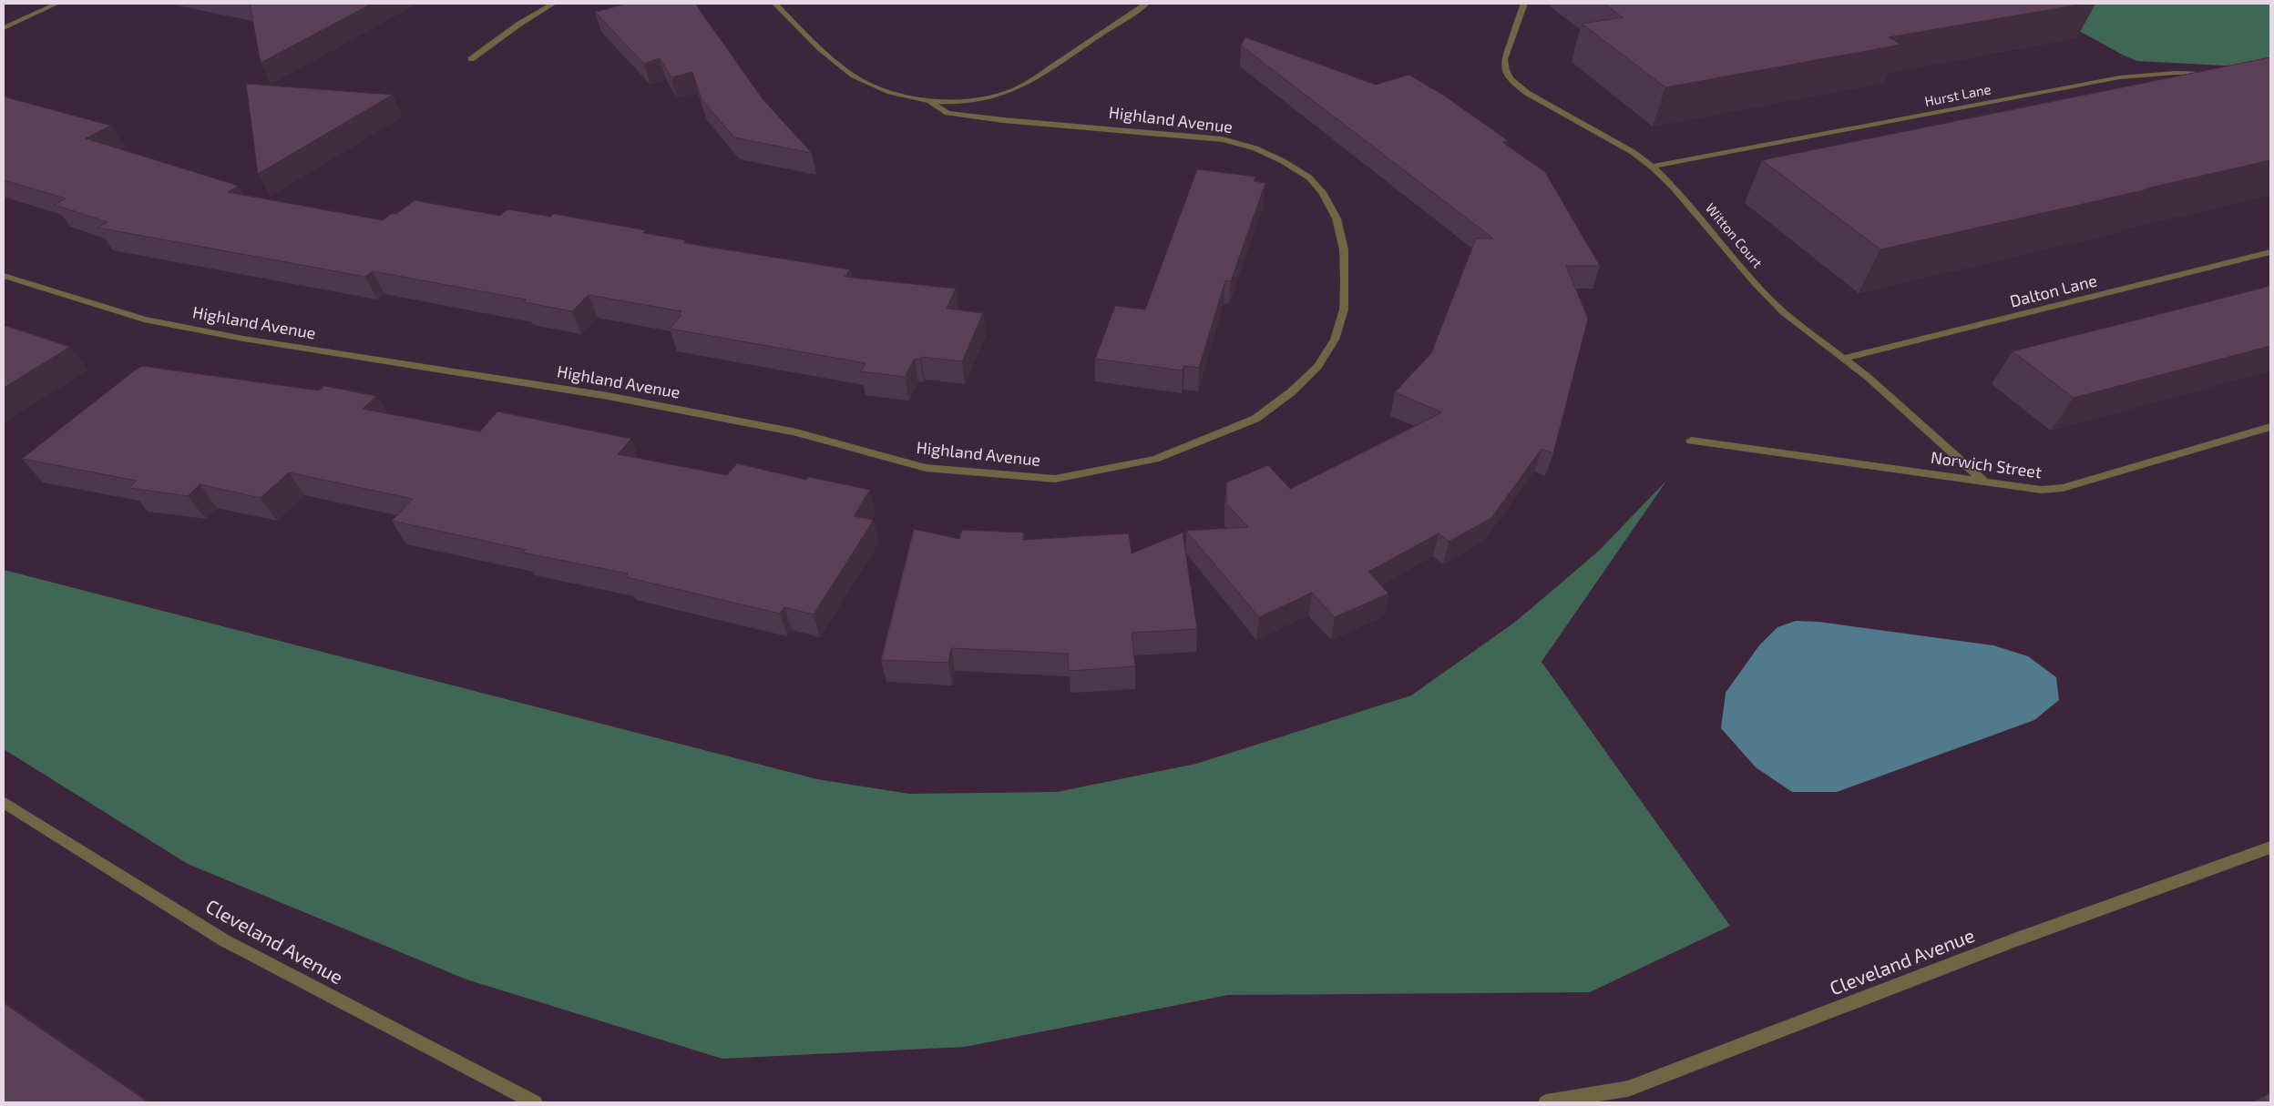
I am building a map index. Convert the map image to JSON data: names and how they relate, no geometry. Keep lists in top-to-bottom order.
{
  "streets": {
    "street": [
      "Hurst Lane",
      "Highland Avenue",
      "Witton Court",
      "Dalton Lane",
      "Norwich Street",
      "Cleveland Avenue"
    ]
  },
  "crossings": [
    ["Hurst Lane", "Witton Court"],
    ["Witton Court", "Dalton Lane"],
    ["Witton Court", "Norwich Street"]
  ]
}
